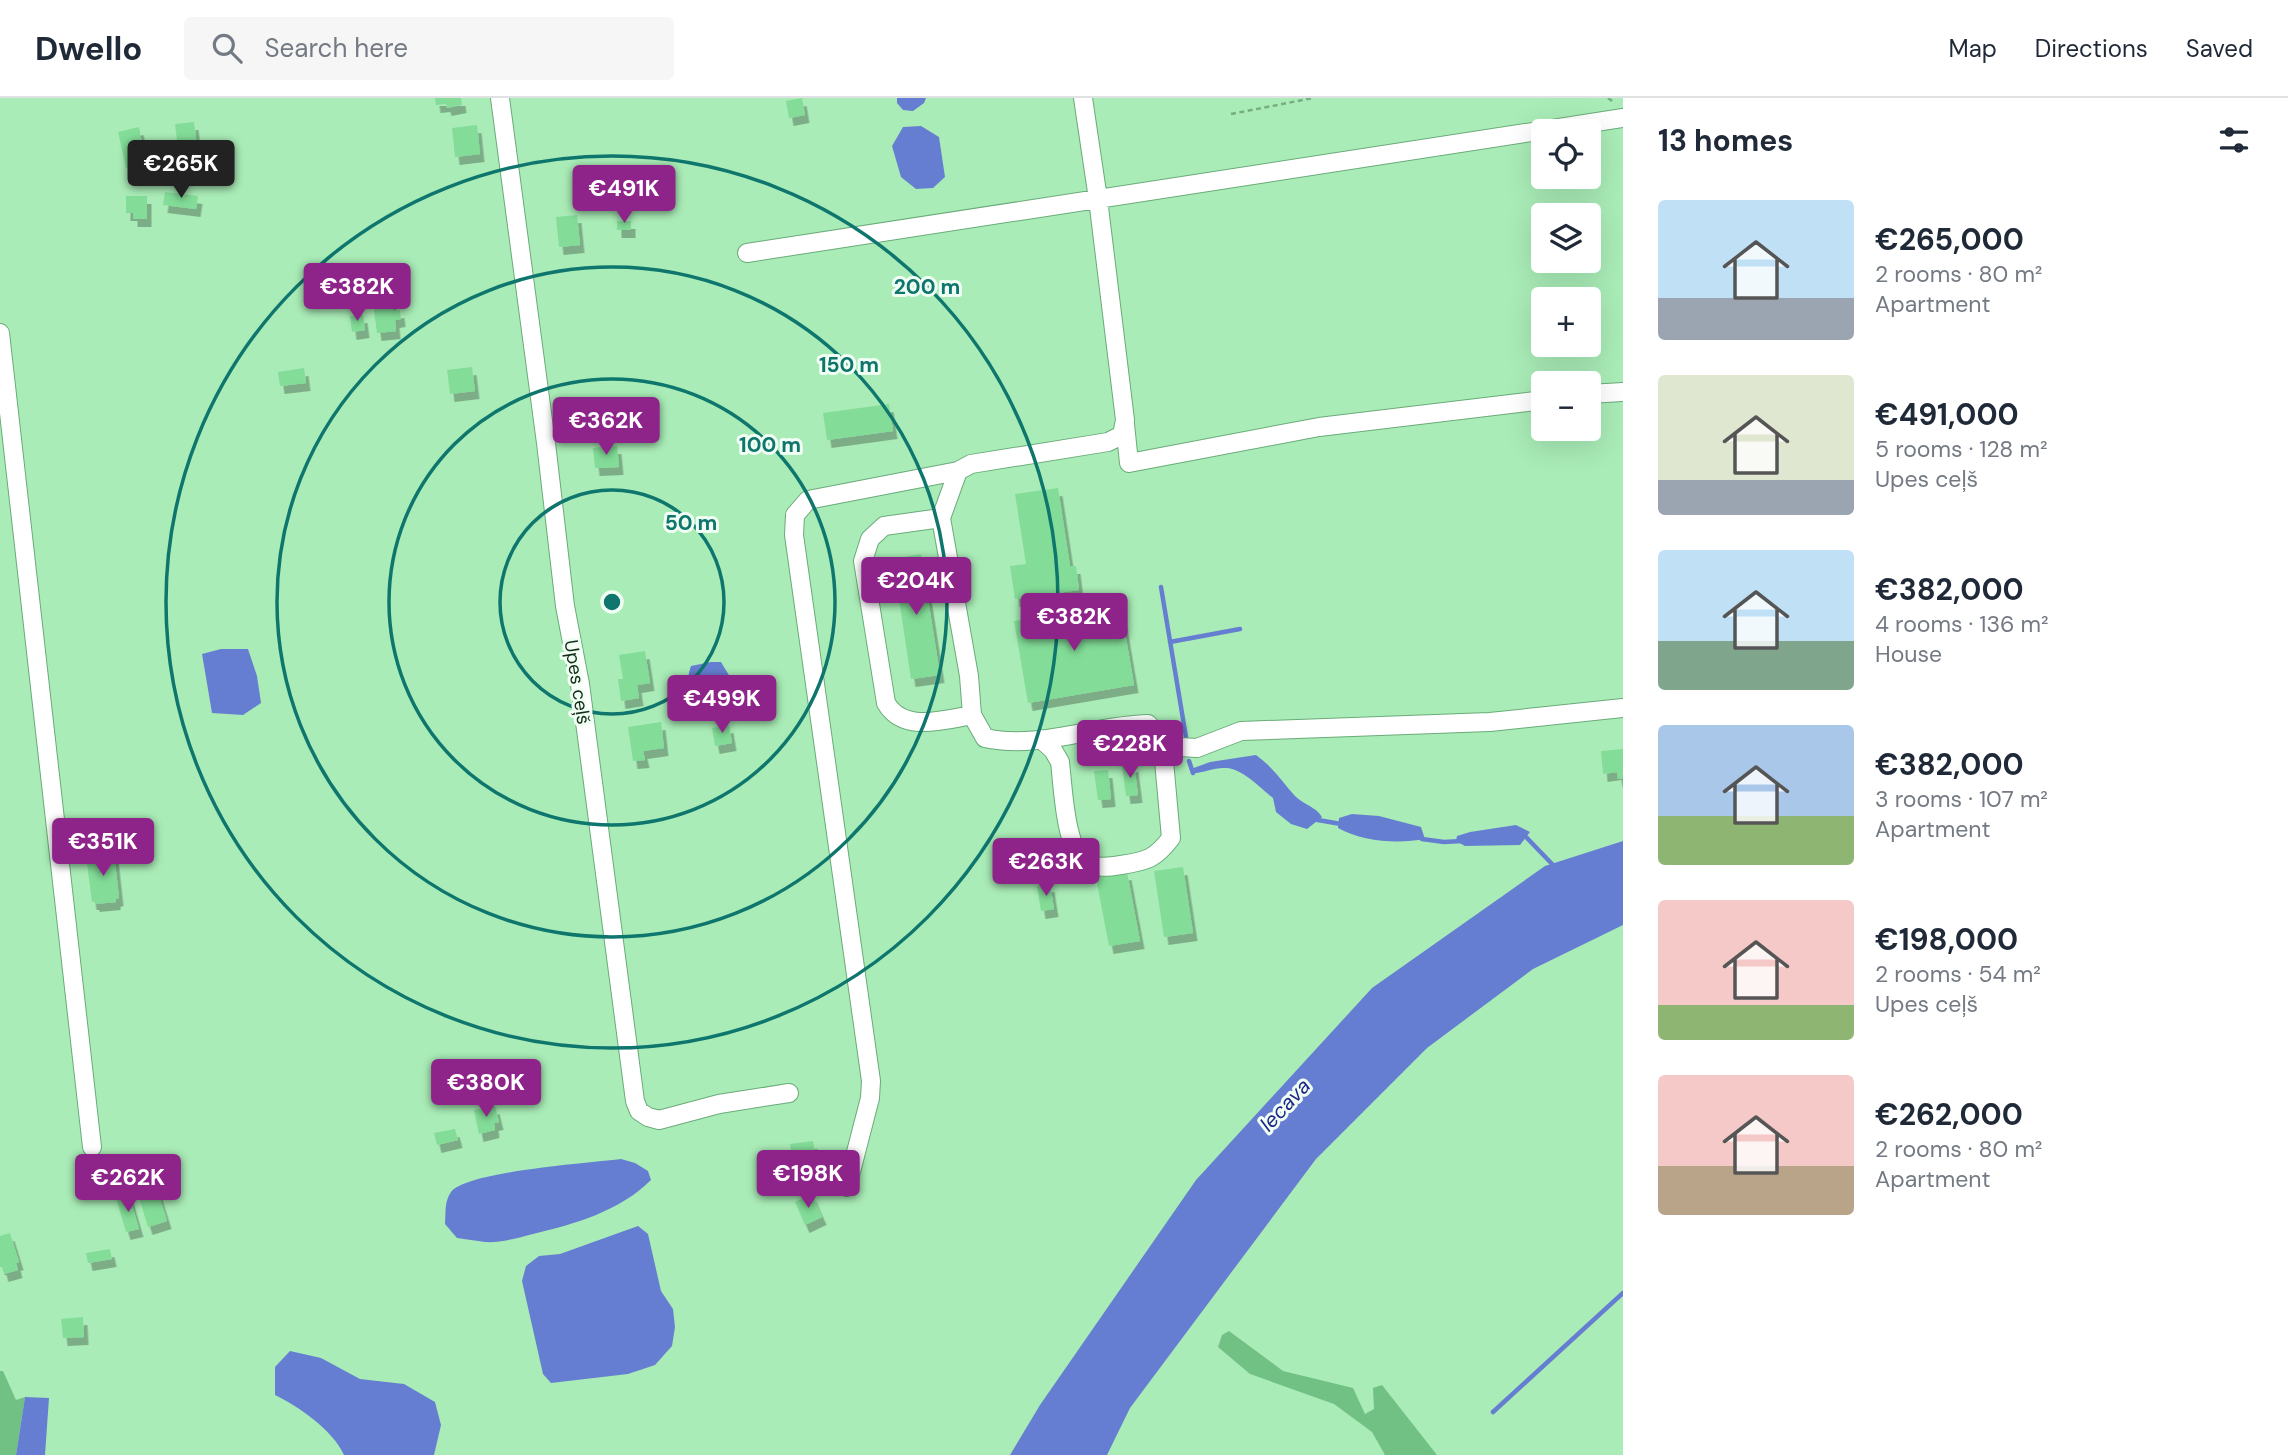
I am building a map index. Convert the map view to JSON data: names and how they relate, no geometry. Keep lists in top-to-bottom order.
{
  "streets": {
    "street": ["Upes ceļš"]
  },
  "water": ["Iecava"],
  "page": {
    "header": "Dwello",
    "search": "Search here",
    "nav": ["Map", "Directions", "Saved"],
    "heading": "13 homes",
    "map_buttons": ["+", "−"],
    "price": [
      "€265K",
      "€491K",
      "€382K",
      "€362K",
      "€204K",
      "€382K",
      "€499K",
      "€228K",
      "€351K",
      "€263K",
      "€380K",
      "€198K",
      "€262K"
    ],
    "list": [
      {
        "name": "€265,000",
        "note": "2 rooms · 80 m² · Apartment"
      },
      {
        "name": "€491,000",
        "note": "5 rooms · 128 m² · Upes ceļš"
      },
      {
        "name": "€382,000",
        "note": "4 rooms · 136 m² · House"
      },
      {
        "name": "€382,000",
        "note": "3 rooms · 107 m² · Apartment"
      },
      {
        "name": "€198,000",
        "note": "2 rooms · 54 m² · Upes ceļš"
      },
      {
        "name": "€262,000",
        "note": "2 rooms · 80 m² · Apartment"
      }
    ]
  },
  "rings": [
    "200 m",
    "150 m",
    "100 m",
    "50 m"
  ]
}
